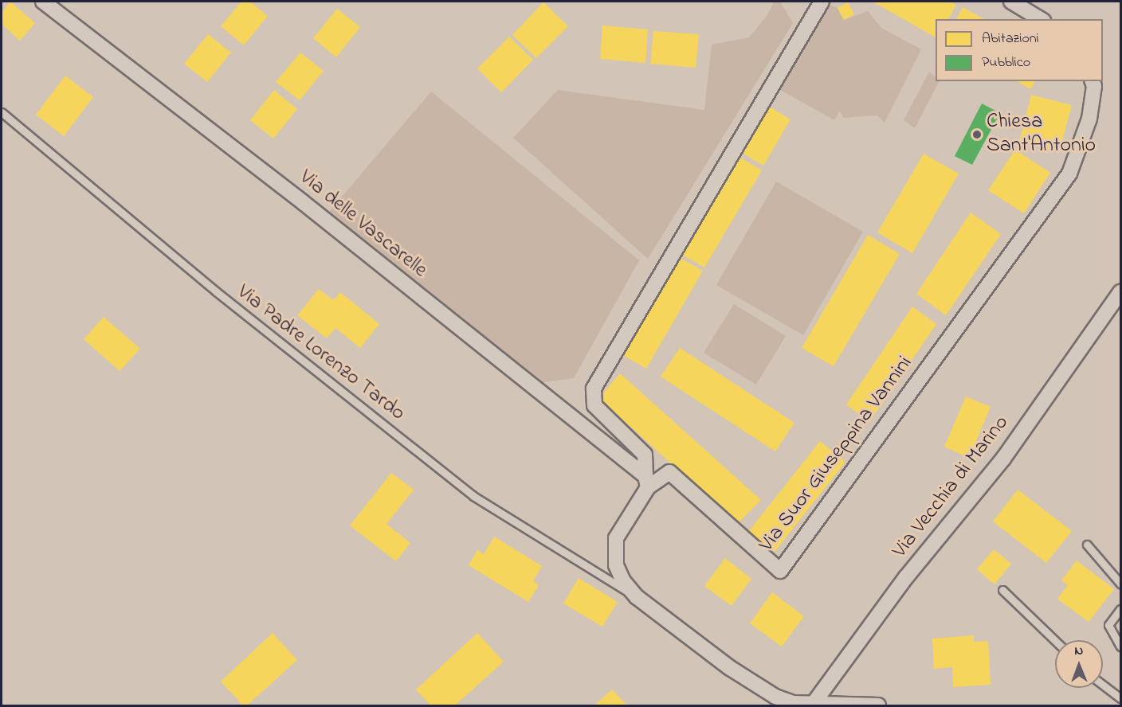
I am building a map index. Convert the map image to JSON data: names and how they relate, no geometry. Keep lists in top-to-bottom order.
{
  "streets": {
    "street": ["Via delle Vascarelle", "Via Suor Giuseppina Vannini", "Via Vecchia di Marino"],
    "lane": ["Via Padre Lorenzo Tardo"]
  },
  "crossings": [
    ["Via delle Vascarelle", "Via Suor Giuseppina Vannini"],
    ["Via Padre Lorenzo Tardo", "Via Suor Giuseppina Vannini"],
    ["Via Suor Giuseppina Vannini", "Via Vecchia di Marino"]
  ],
  "places": ["Chiesa Sant'Antonio"],
  "legend": ["Abitazioni", "Pubblico"],
  "north": "top"
}
